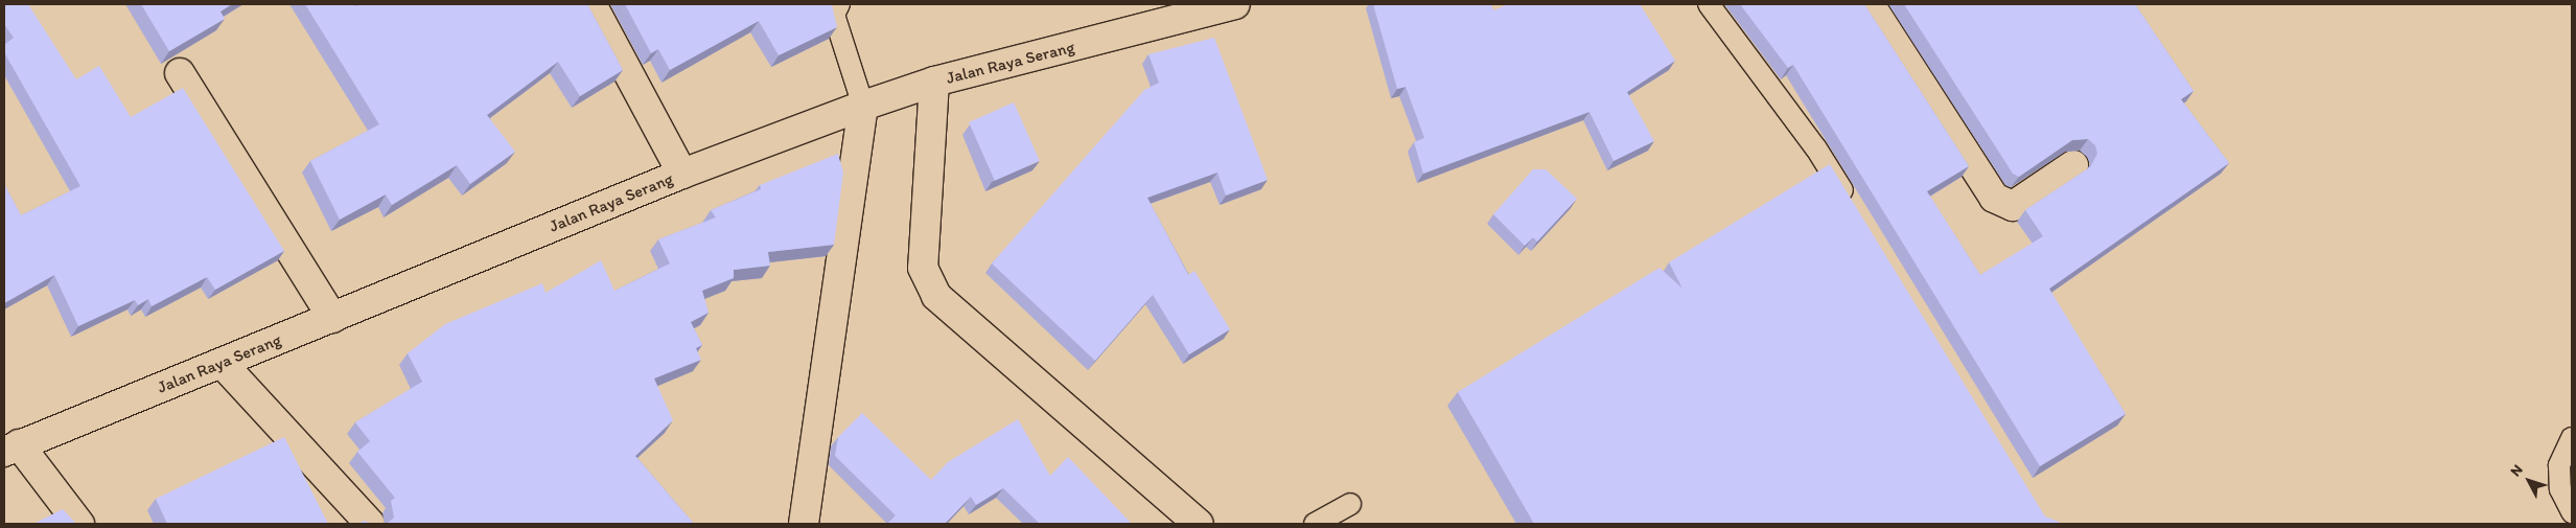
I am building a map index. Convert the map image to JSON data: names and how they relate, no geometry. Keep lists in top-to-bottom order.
{
  "streets": {
    "main road": ["Jalan Raya Serang"]
  },
  "north": "top left"
}
